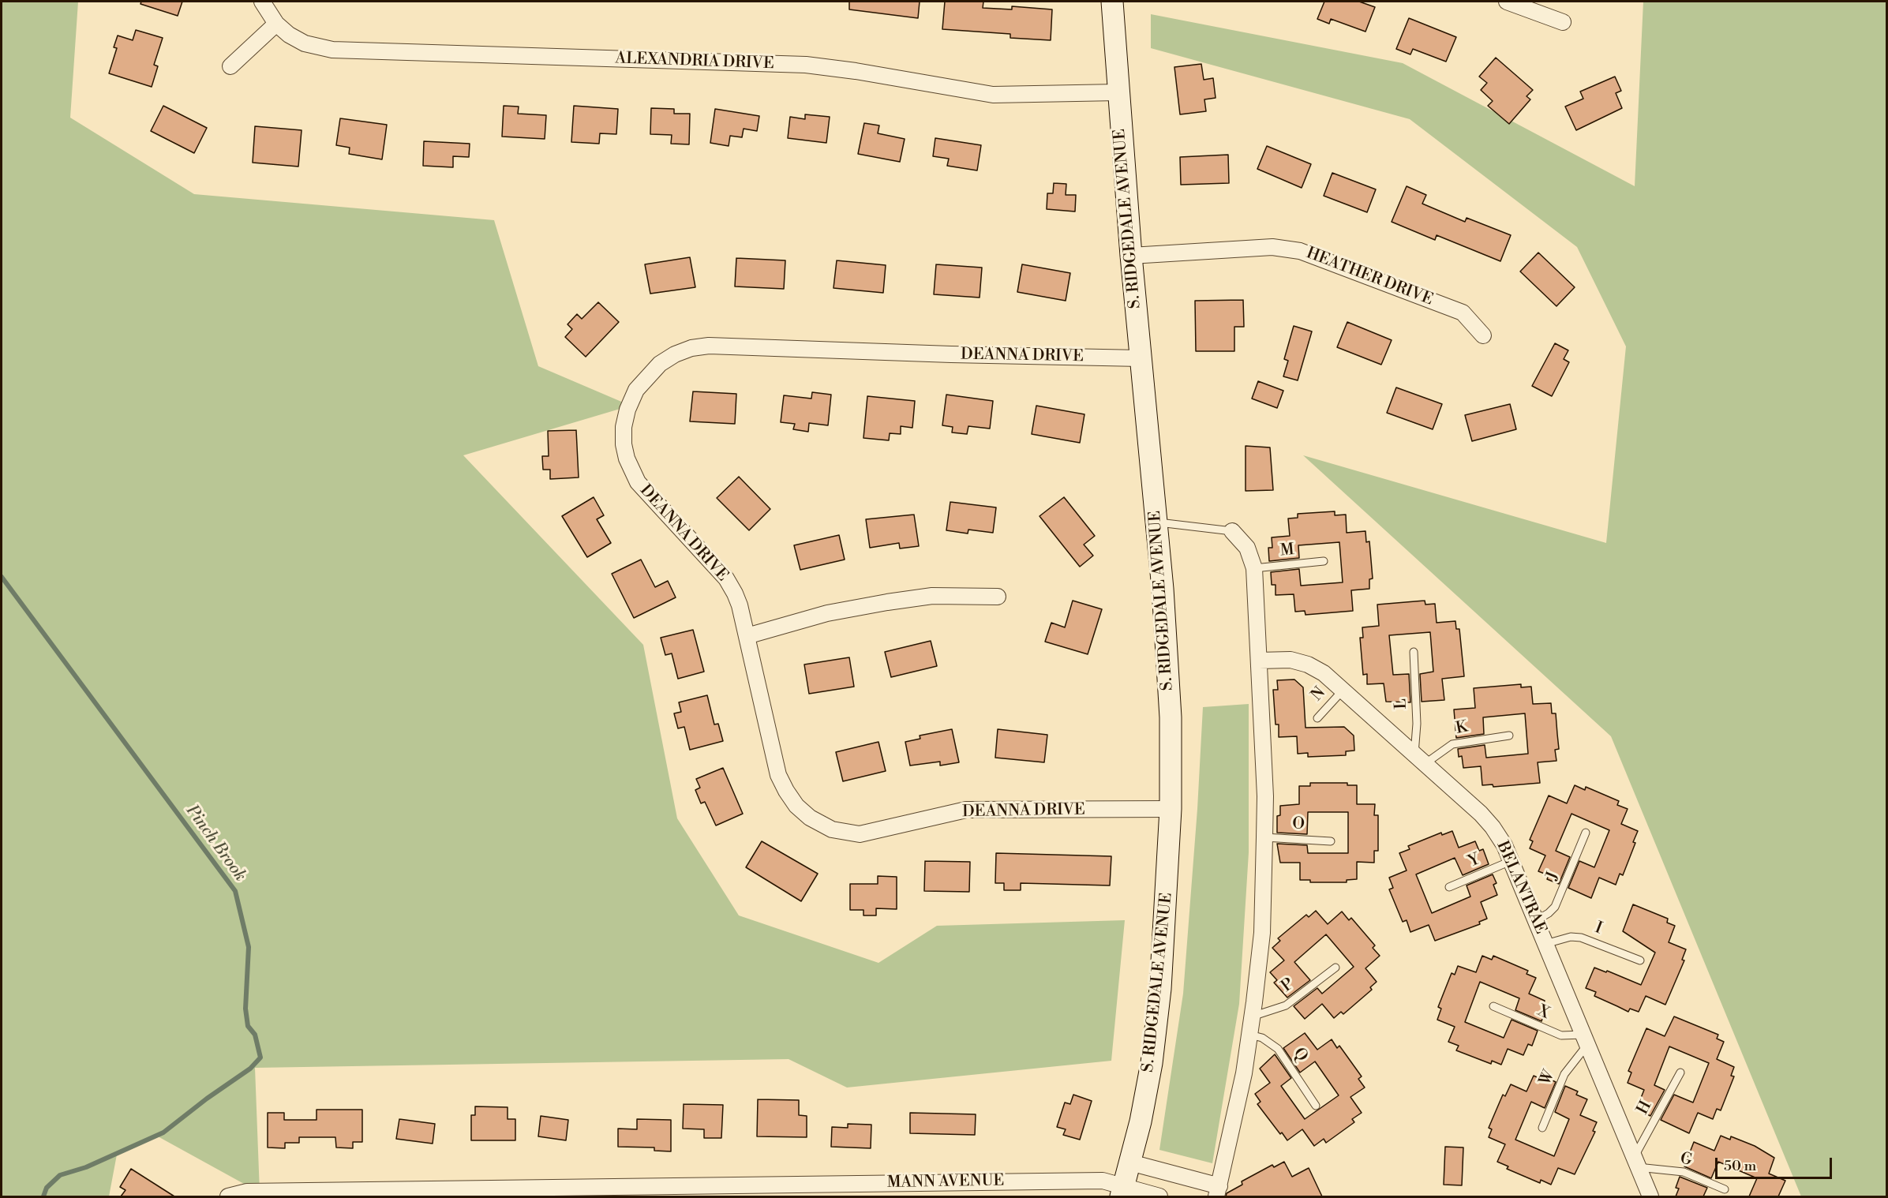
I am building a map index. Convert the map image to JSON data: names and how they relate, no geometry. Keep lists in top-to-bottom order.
{
  "streets": {
    "main road": ["S. RIDGEDALE AVENUE"],
    "street": [
      "ALEXANDRIA DRIVE",
      "HEATHER DRIVE",
      "DEANNA DRIVE",
      "BELANTRAE",
      "MANN AVENUE"
    ],
    "lane": [
      "M",
      "N",
      "L",
      "K",
      "O",
      "Y",
      "J",
      "I",
      "P",
      "X",
      "Q",
      "W",
      "H",
      "G"
    ]
  },
  "crossings": [
    ["ALEXANDRIA DRIVE", "S. RIDGEDALE AVENUE"],
    ["S. RIDGEDALE AVENUE", "HEATHER DRIVE"],
    ["S. RIDGEDALE AVENUE", "DEANNA DRIVE"],
    ["S. RIDGEDALE AVENUE", "MANN AVENUE"],
    ["N", "BELANTRAE"],
    ["L", "K"],
    ["L", "BELANTRAE"],
    ["K", "BELANTRAE"],
    ["Y", "BELANTRAE"],
    ["J", "BELANTRAE"],
    ["BELANTRAE", "I"],
    ["BELANTRAE", "X"],
    ["BELANTRAE", "W"],
    ["BELANTRAE", "H"],
    ["BELANTRAE", "G"],
    ["X", "W"],
    ["H", "G"]
  ],
  "water": ["Pinch Brook"],
  "scale_bar": "50 m"
}
